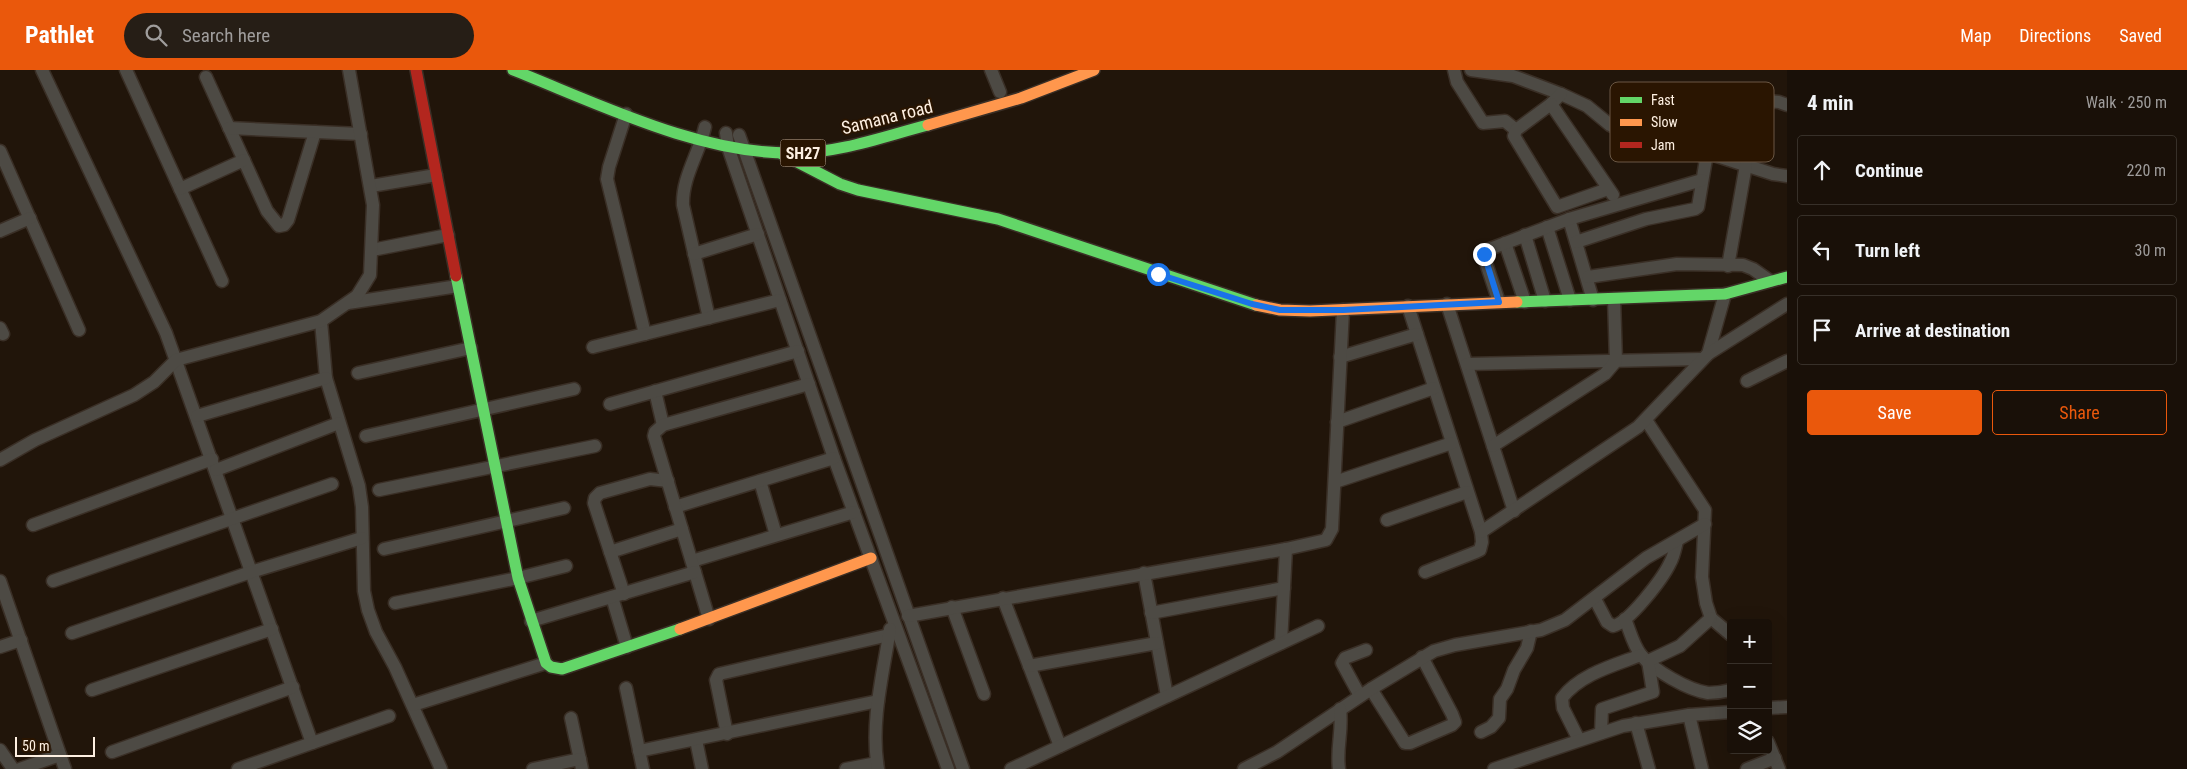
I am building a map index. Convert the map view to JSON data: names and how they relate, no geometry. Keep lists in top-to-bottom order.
{
  "streets": {
    "street": ["Samana road", "SH27"]
  },
  "legend": ["Fast", "Slow", "Jam"],
  "scale_bar": "50 m",
  "page": {
    "header": "Pathlet",
    "search": "Search here",
    "nav": ["Map", "Directions", "Saved"],
    "heading": ["4 min", "Walk · 250 m"],
    "list": [
      ["Continue", "220 m"],
      ["Turn left", "30 m"],
      "Arrive at destination"
    ],
    "buttons": ["Save", "Share"],
    "map_buttons": ["+", "−"],
    "scale": "50 m"
  }
}
